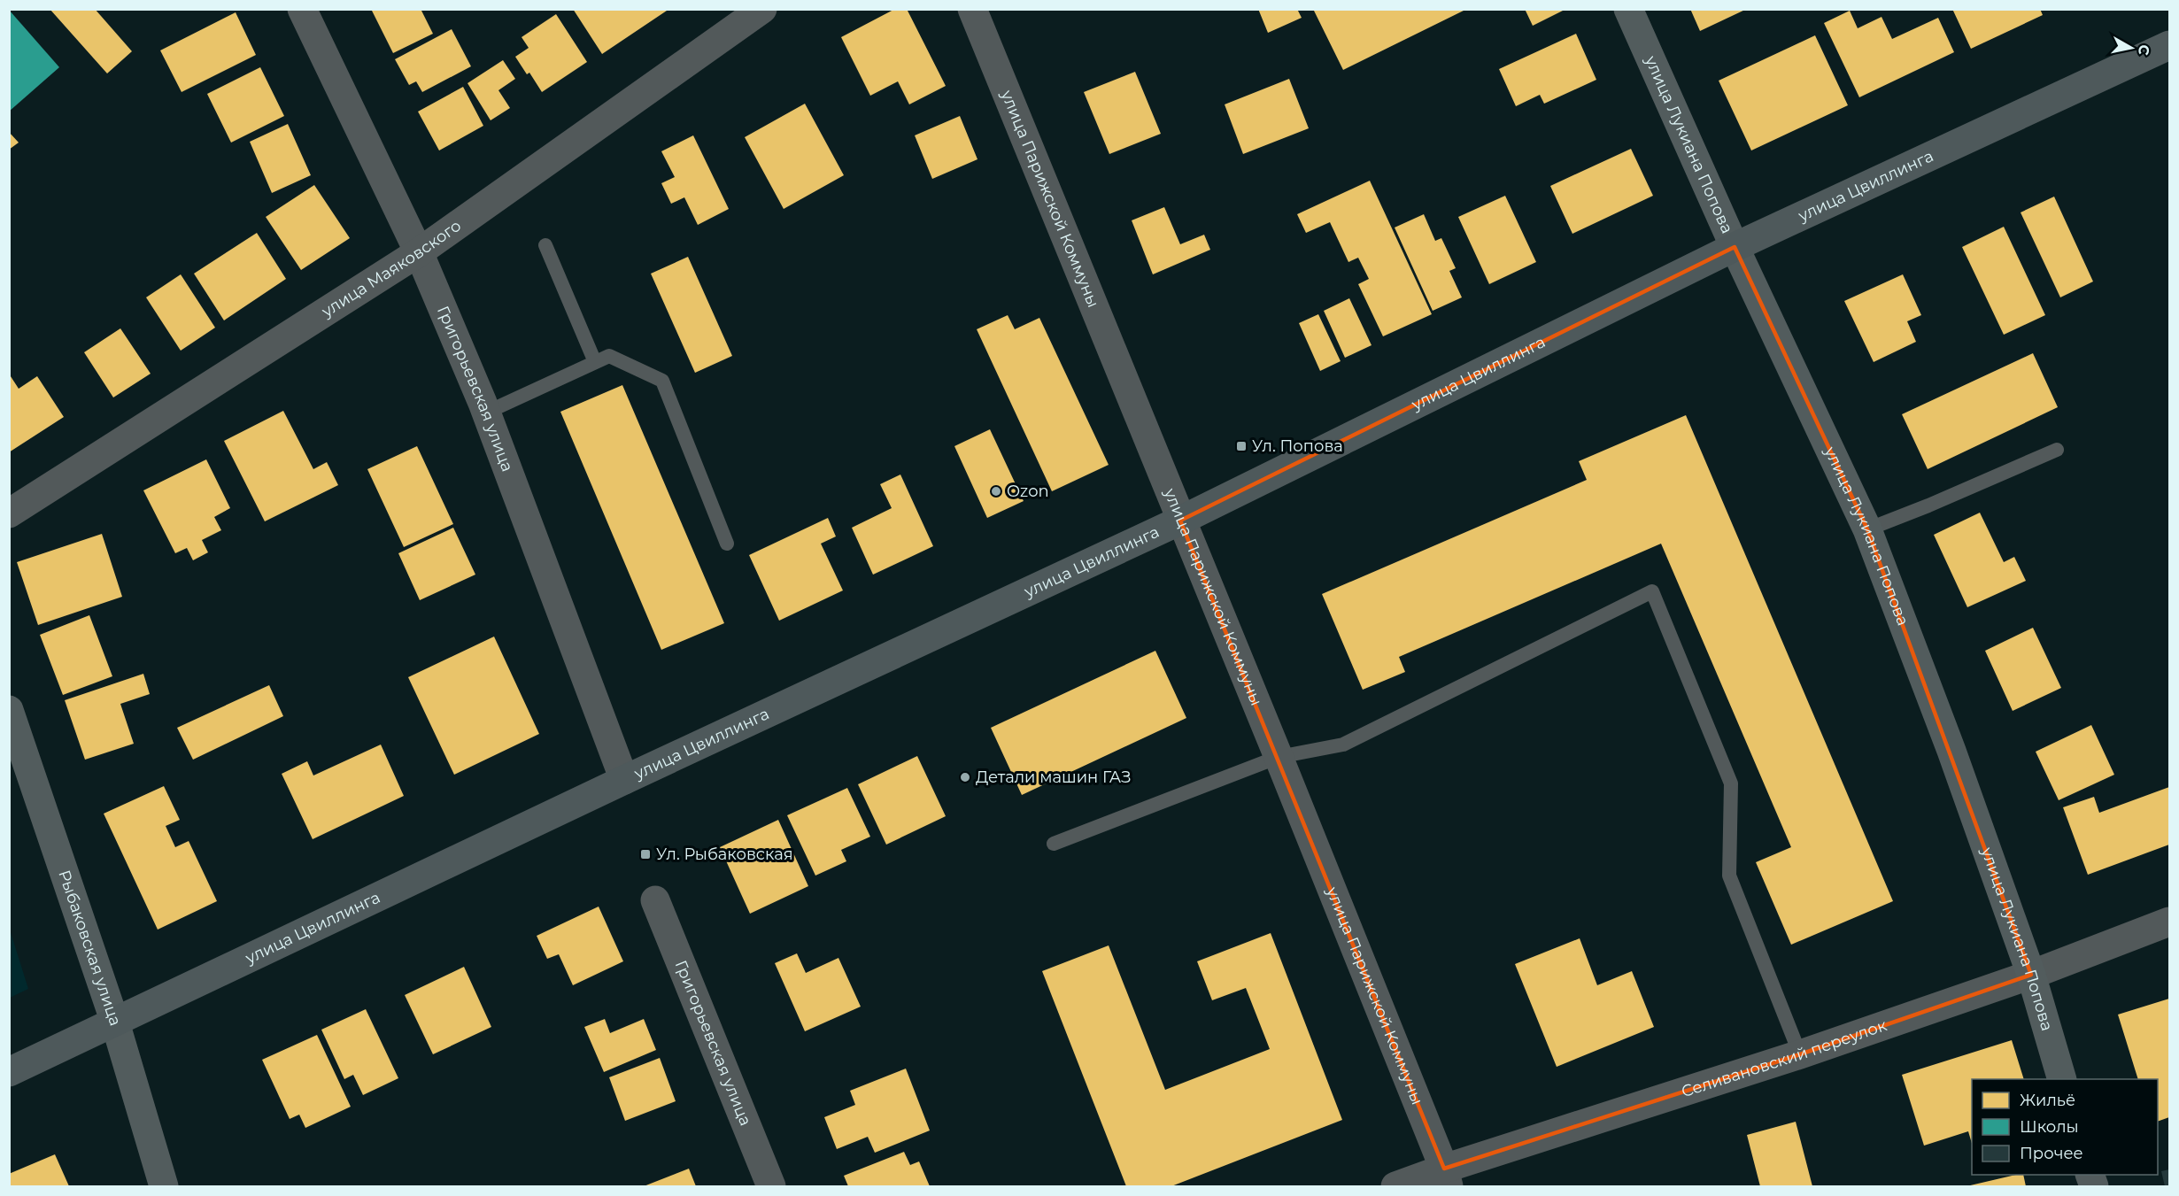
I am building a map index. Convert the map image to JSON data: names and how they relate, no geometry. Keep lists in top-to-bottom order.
{
  "streets": {
    "main road": ["улица Цвиллинга"],
    "street": [
      "улица Лукиана Попова",
      "улица Парижской Коммуны",
      "улица Маяковского",
      "Григорьевская улица",
      "Рыбаковская улица",
      "Селивановский переулок"
    ]
  },
  "crossings": [
    ["улица Лукиана Попова", "улица Цвиллинга"],
    ["улица Лукиана Попова", "Селивановский переулок"],
    ["улица Цвиллинга", "улица Парижской Коммуны"],
    ["улица Цвиллинга", "Григорьевская улица"],
    ["улица Цвиллинга", "Рыбаковская улица"],
    ["улица Парижской Коммуны", "Селивановский переулок"],
    ["улица Маяковского", "Григорьевская улица"]
  ],
  "places": {
    "transit": ["Ул. Попова", "Ул. Рыбаковская"],
    "other": ["Ozon", "Детали машин ГАЗ"]
  },
  "legend": ["Жильё", "Школы", "Прочее"],
  "north": "right"
}
